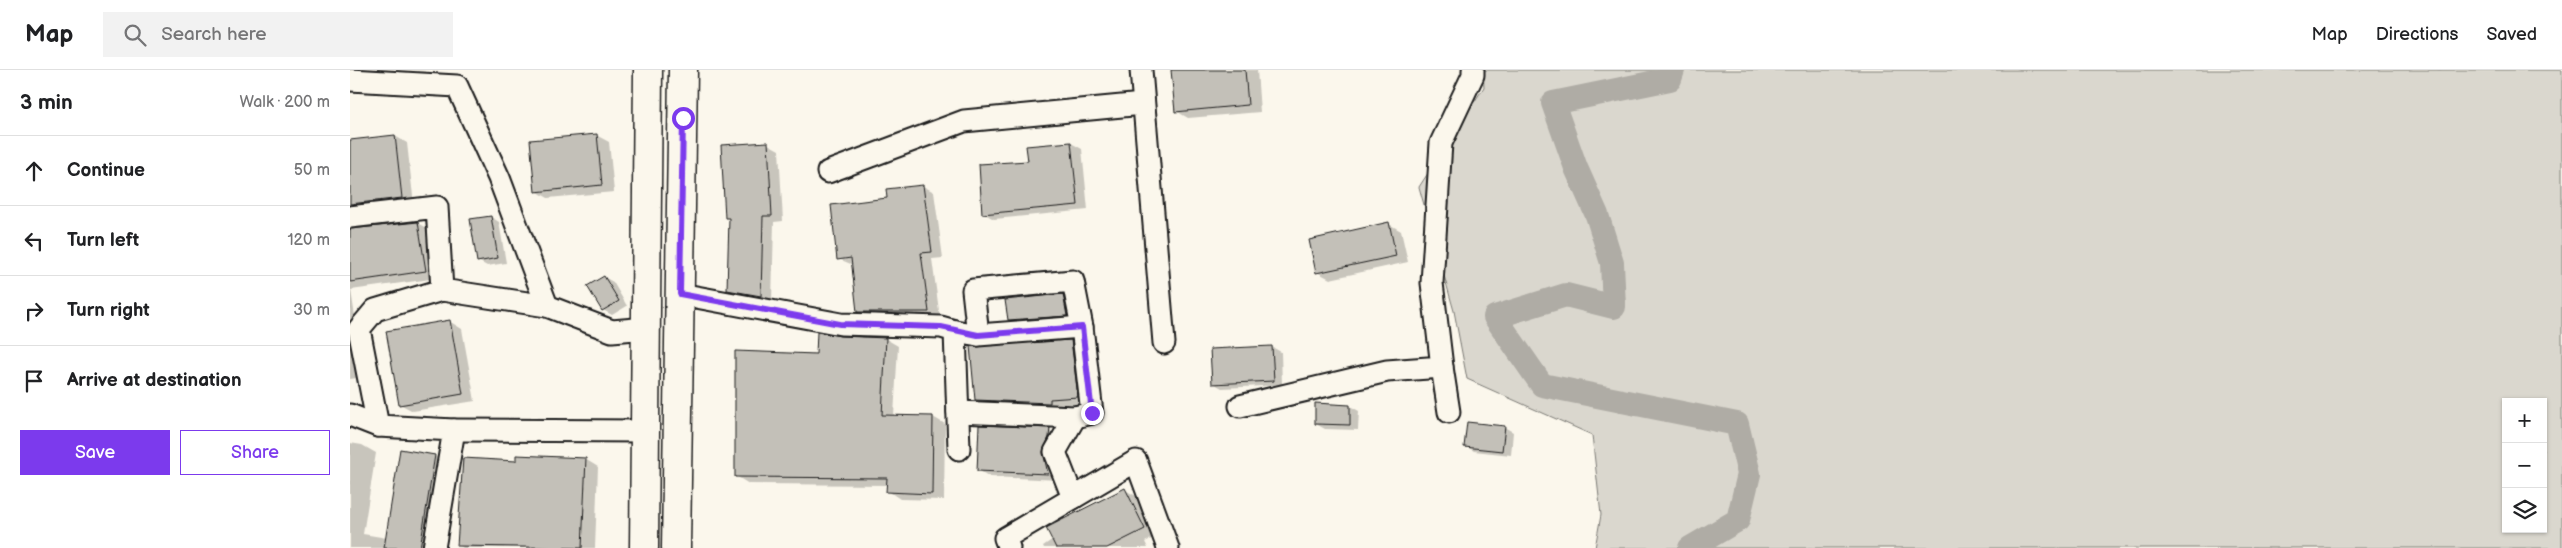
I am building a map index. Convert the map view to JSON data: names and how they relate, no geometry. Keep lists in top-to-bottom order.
{
  "page": {
    "header": "Map",
    "search": "Search here",
    "nav": ["Map", "Directions", "Saved"],
    "heading": ["3 min", "Walk · 200 m"],
    "list": [
      ["Continue", "50 m"],
      ["Turn left", "120 m"],
      ["Turn right", "30 m"],
      "Arrive at destination"
    ],
    "map_buttons": ["+", "−"],
    "buttons": ["Save", "Share"]
  }
}
